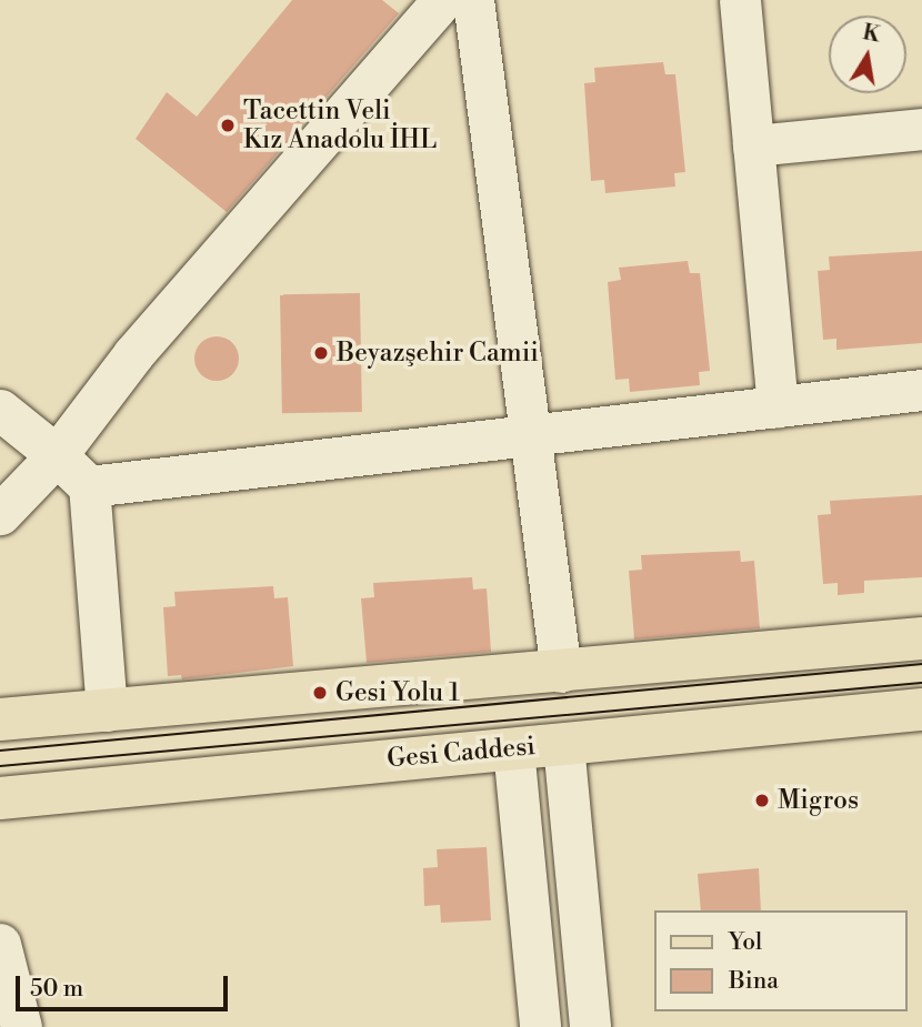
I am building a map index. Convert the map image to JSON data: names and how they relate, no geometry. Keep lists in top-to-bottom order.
{
  "streets": {
    "main road": ["Gesi Caddesi"]
  },
  "places": [
    "Tacettin Veli Kız Anadolu İHL",
    "Beyazşehir Camii",
    "Gesi Yolu 1",
    "Migros"
  ],
  "legend": ["Yol", "Bina"],
  "scale_bar": "50 m",
  "north": "top"
}
